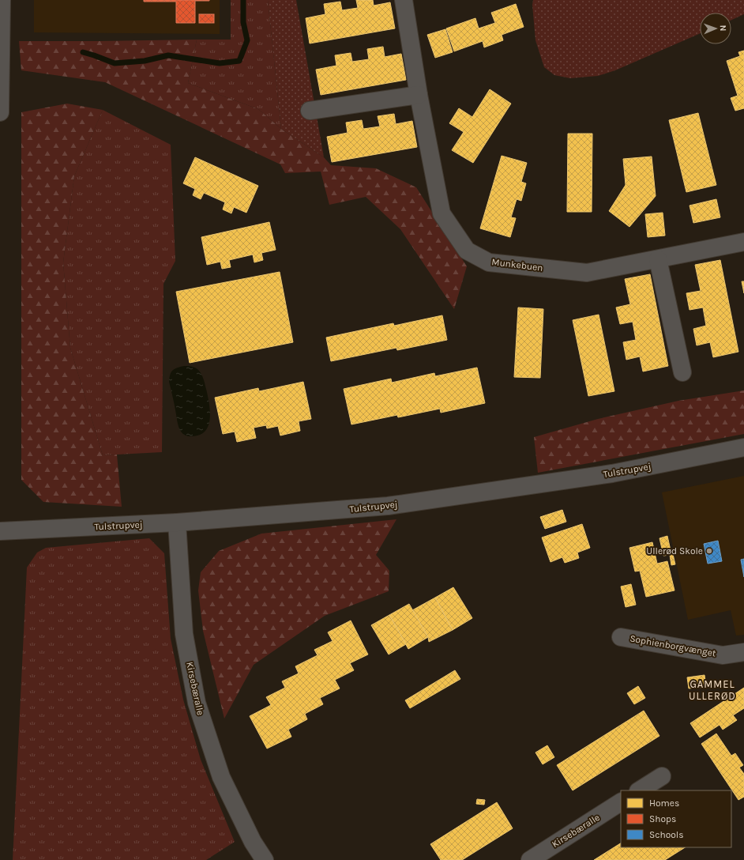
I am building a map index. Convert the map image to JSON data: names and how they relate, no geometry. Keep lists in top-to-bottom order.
{
  "streets": {
    "street": [
      "Munkebuen",
      "Tulstrupvej",
      "Sophienborgvænget",
      "Kirsebæralle"
    ]
  },
  "crossings": [
    ["Tulstrupvej", "Kirsebæralle"]
  ],
  "districts": ["GAMMEL ULLERØD"],
  "places": ["Ullerød Skole"],
  "legend": ["Homes", "Shops", "Schools"],
  "north": "right"
}
